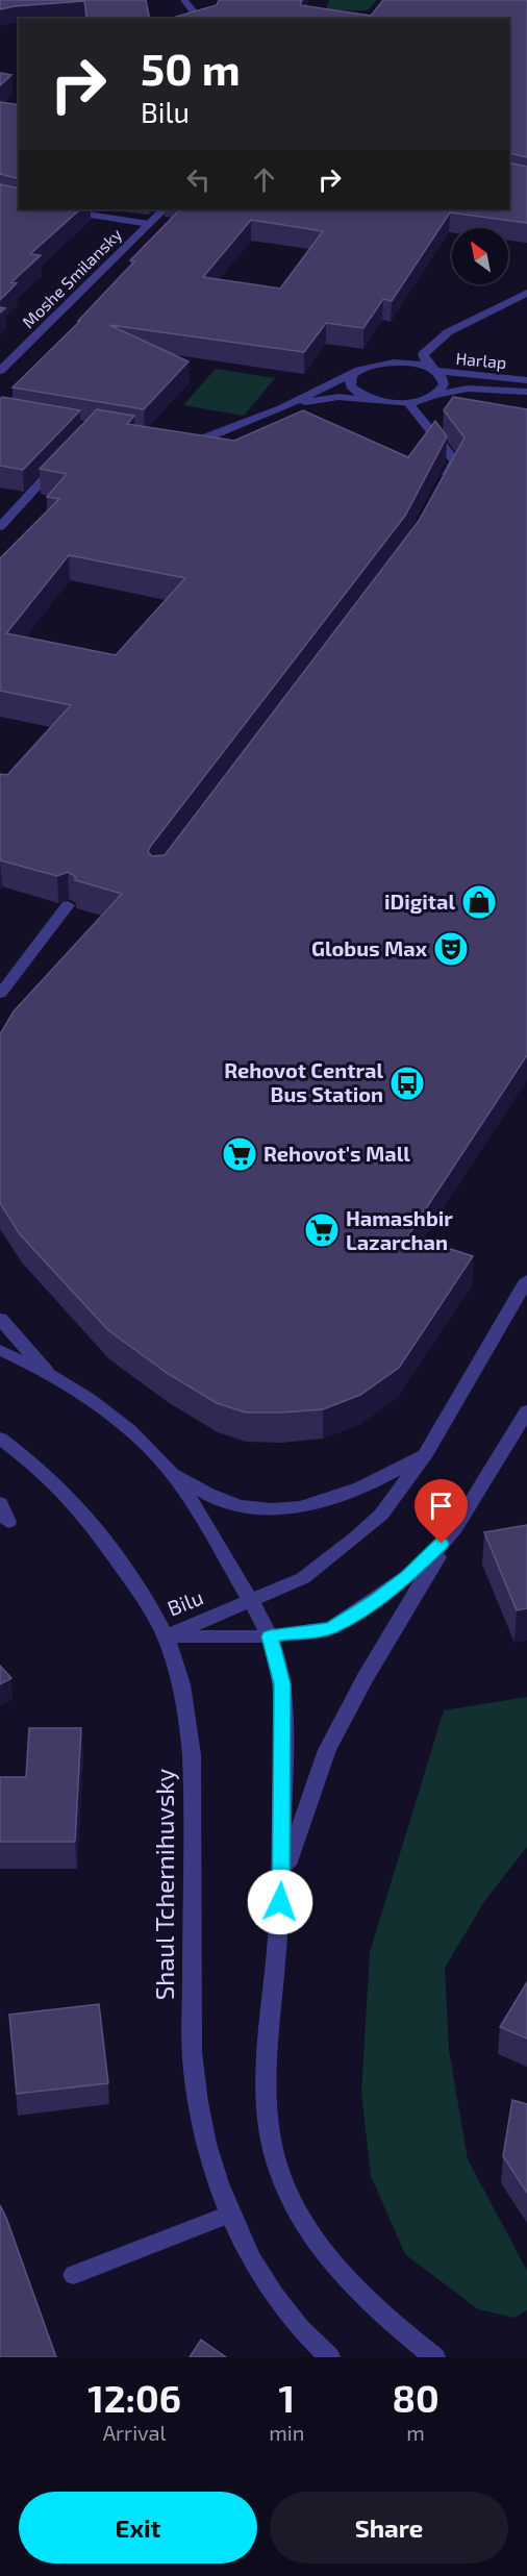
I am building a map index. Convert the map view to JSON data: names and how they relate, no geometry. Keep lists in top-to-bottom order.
{
  "streets": {
    "street": [
      "Moshe Smilansky",
      "Harlap",
      "Bilu",
      "Shaul Tchernihuvsky"
    ]
  },
  "crossings": [
    ["Bilu", "Shaul Tchernihuvsky"]
  ],
  "places": {
    "shop": ["iDigital"],
    "theatre": ["Globus Max"],
    "bus stop": ["Rehovot Central Bus Station"],
    "supermarket": ["Rehovot's Mall", "Hamashbir Lazarchan"]
  },
  "north": "top left",
  "page": {
    "turn": ["50 m", "Bilu"],
    "eta": [
      "12:06",
      "Arrival",
      "1",
      "min",
      "80",
      "m"
    ],
    "buttons": ["Exit", "Share"]
  }
}
